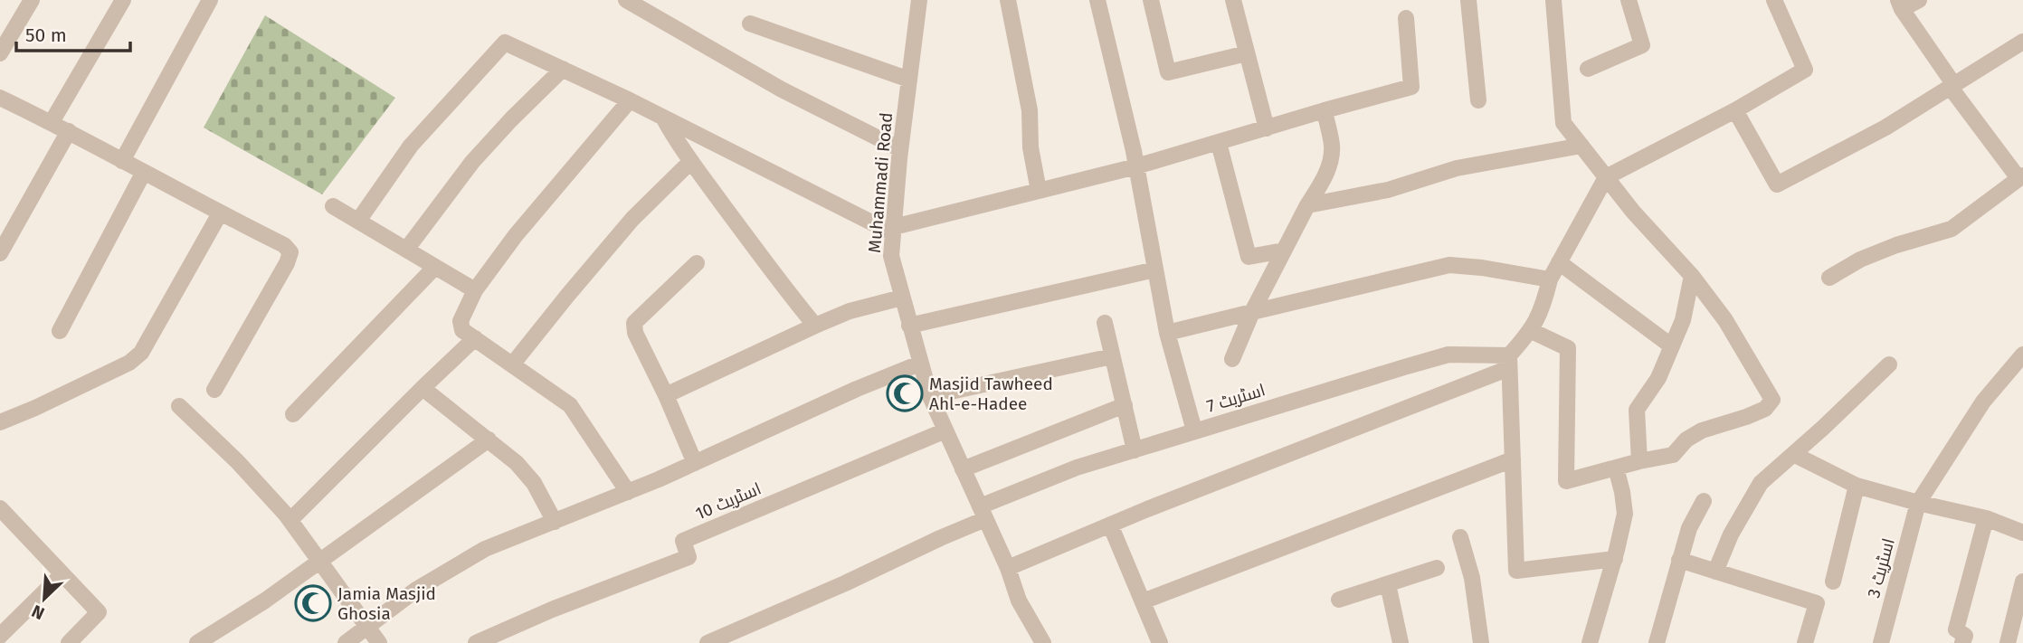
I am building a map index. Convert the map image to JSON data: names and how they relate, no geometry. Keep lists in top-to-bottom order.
{
  "streets": {
    "street": [
      "Muhammadi Road",
      "اسٹریٹ 7",
      "اسٹریٹ 10",
      "اسٹریٹ 3"
    ]
  },
  "crossings": [
    ["Muhammadi Road", "اسٹریٹ 7"],
    ["Muhammadi Road", "اسٹریٹ 10"]
  ],
  "places": {
    "mosque": ["Masjid Tawheed Ahl-e-Hadee", "Jamia Masjid Ghosia"]
  },
  "scale_bar": "50 m",
  "north": "bottom left"
}
